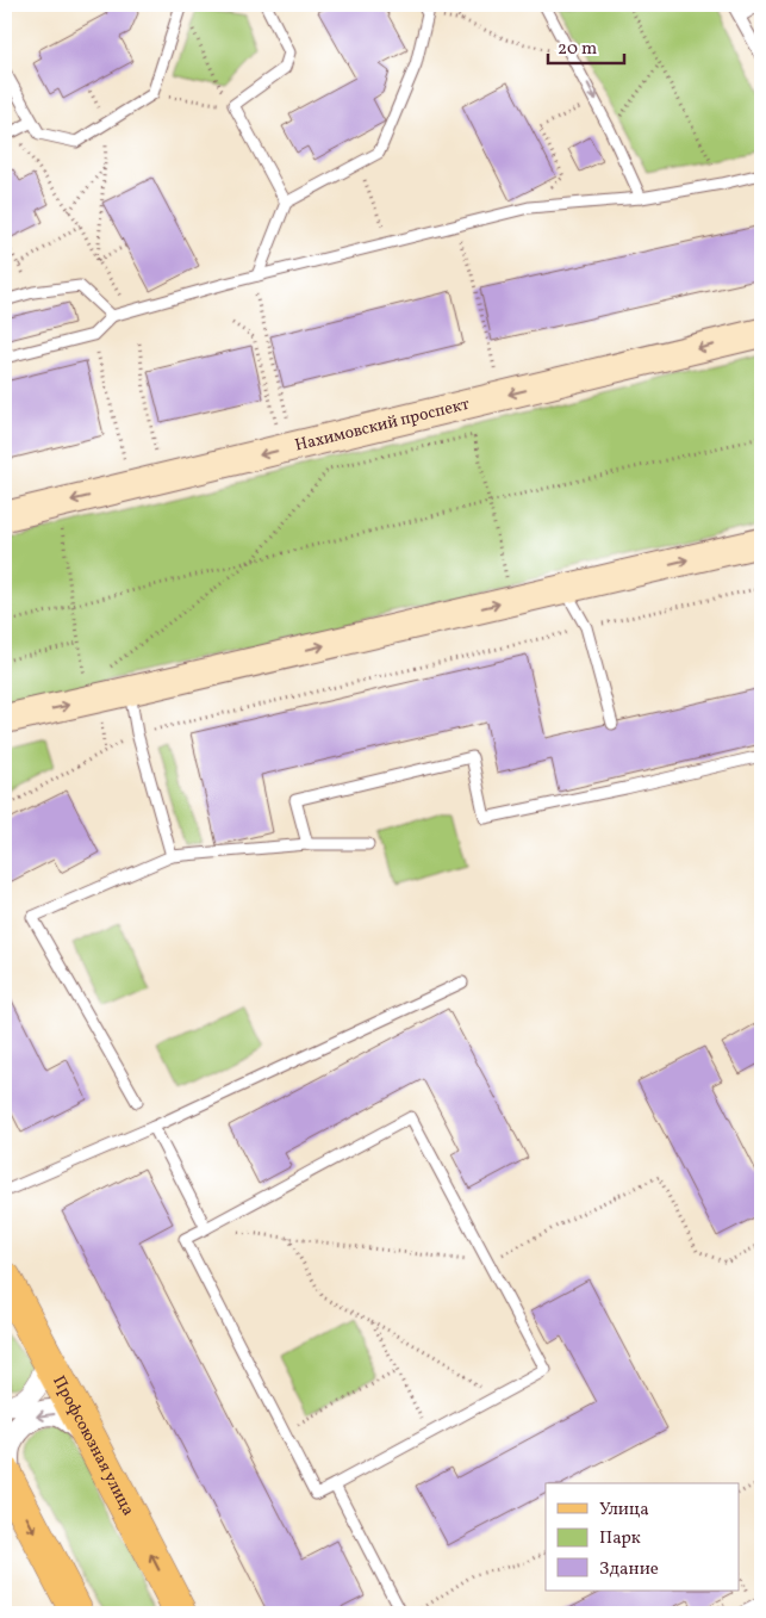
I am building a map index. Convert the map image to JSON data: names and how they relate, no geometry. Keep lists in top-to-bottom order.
{
  "streets": {
    "main road": ["Нахимовский проспект", "Профсоюзная улица"]
  },
  "legend": ["Улица", "Парк", "Здание"],
  "scale_bar": "20 m"
}
